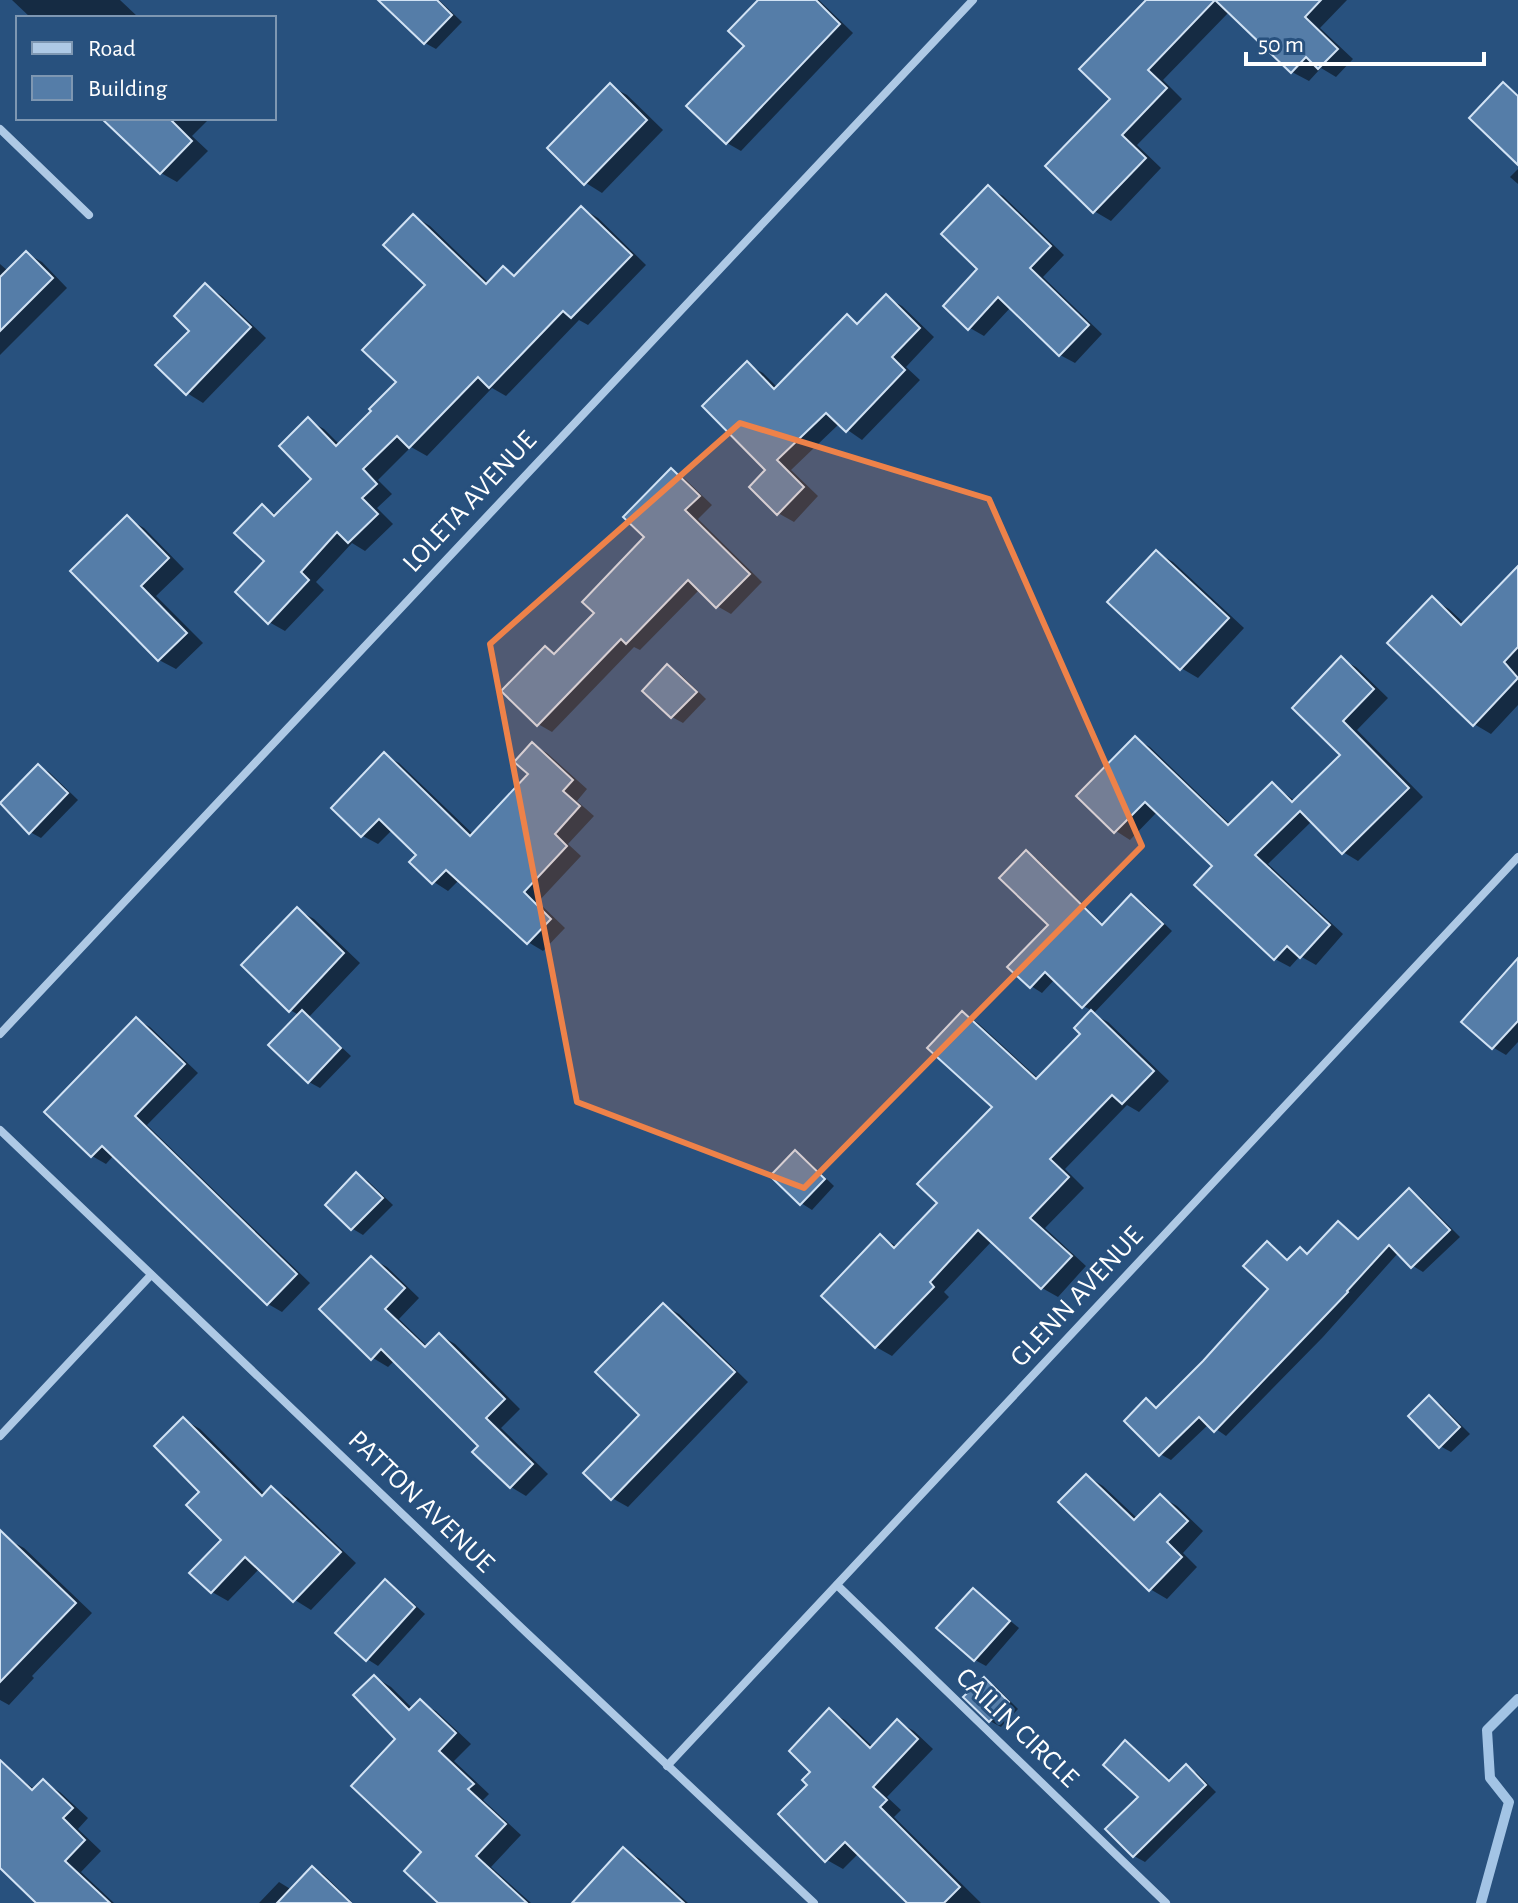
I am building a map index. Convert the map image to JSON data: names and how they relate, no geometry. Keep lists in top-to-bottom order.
{
  "streets": {
    "street": [
      "LOLETA AVENUE",
      "GLENN AVENUE",
      "PATTON AVENUE",
      "CAILIN CIRCLE"
    ]
  },
  "crossings": [
    ["GLENN AVENUE", "PATTON AVENUE"],
    ["GLENN AVENUE", "CAILIN CIRCLE"]
  ],
  "legend": ["Road", "Building"],
  "scale_bar": "50 m"
}
